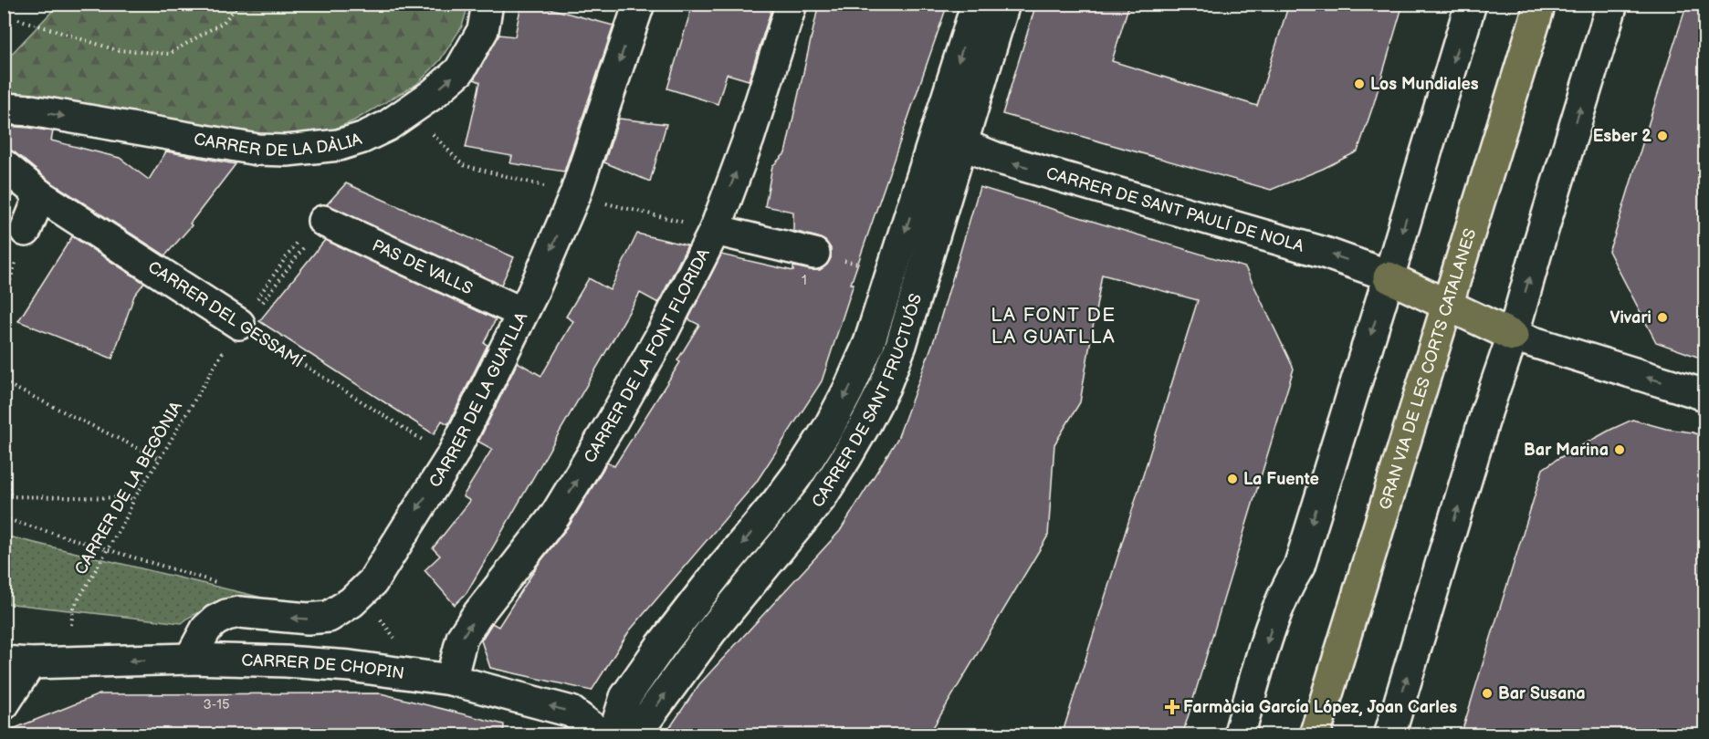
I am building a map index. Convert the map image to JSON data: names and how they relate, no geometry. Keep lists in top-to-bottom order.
{
  "streets": {
    "main road": ["GRAN VIA DE LES CORTS CATALANES"],
    "street": [
      "CARRER DE LA DÀLIA",
      "CARRER DE SANT PAULÍ DE NOLA",
      "PAS DE VALLS",
      "CARRER DEL GESSAMÍ",
      "CARRER DE LA FONT FLORIDA",
      "CARRER DE SANT FRUCTUÓS",
      "CARRER DE LA GUATLLA",
      "CARRER DE CHOPIN"
    ],
    "path": ["CARRER DE LA BEGÒNIA"]
  },
  "crossings": [
    ["CARRER DE SANT PAULÍ DE NOLA", "CARRER DE SANT FRUCTUÓS"],
    ["PAS DE VALLS", "CARRER DE LA GUATLLA"],
    ["CARRER DE LA FONT FLORIDA", "CARRER DE CHOPIN"],
    ["CARRER DE LA GUATLLA", "CARRER DE CHOPIN"]
  ],
  "one_way": [
    "CARRER DE LA DÀLIA",
    "CARRER DE SANT PAULÍ DE NOLA",
    "CARRER DE LA FONT FLORIDA",
    "CARRER DE LA GUATLLA",
    "CARRER DE CHOPIN"
  ],
  "districts": ["LA FONT DE LA GUATLLA"],
  "places": {
    "other": [
      "Los Mundiales",
      "Esber 2",
      "Vivari",
      "Bar Marina",
      "La Fuente",
      "Bar Susana"
    ],
    "health": ["Farmàcia García López, Joan Carles"]
  },
  "house_numbers": ["1", "3-15"]
}
